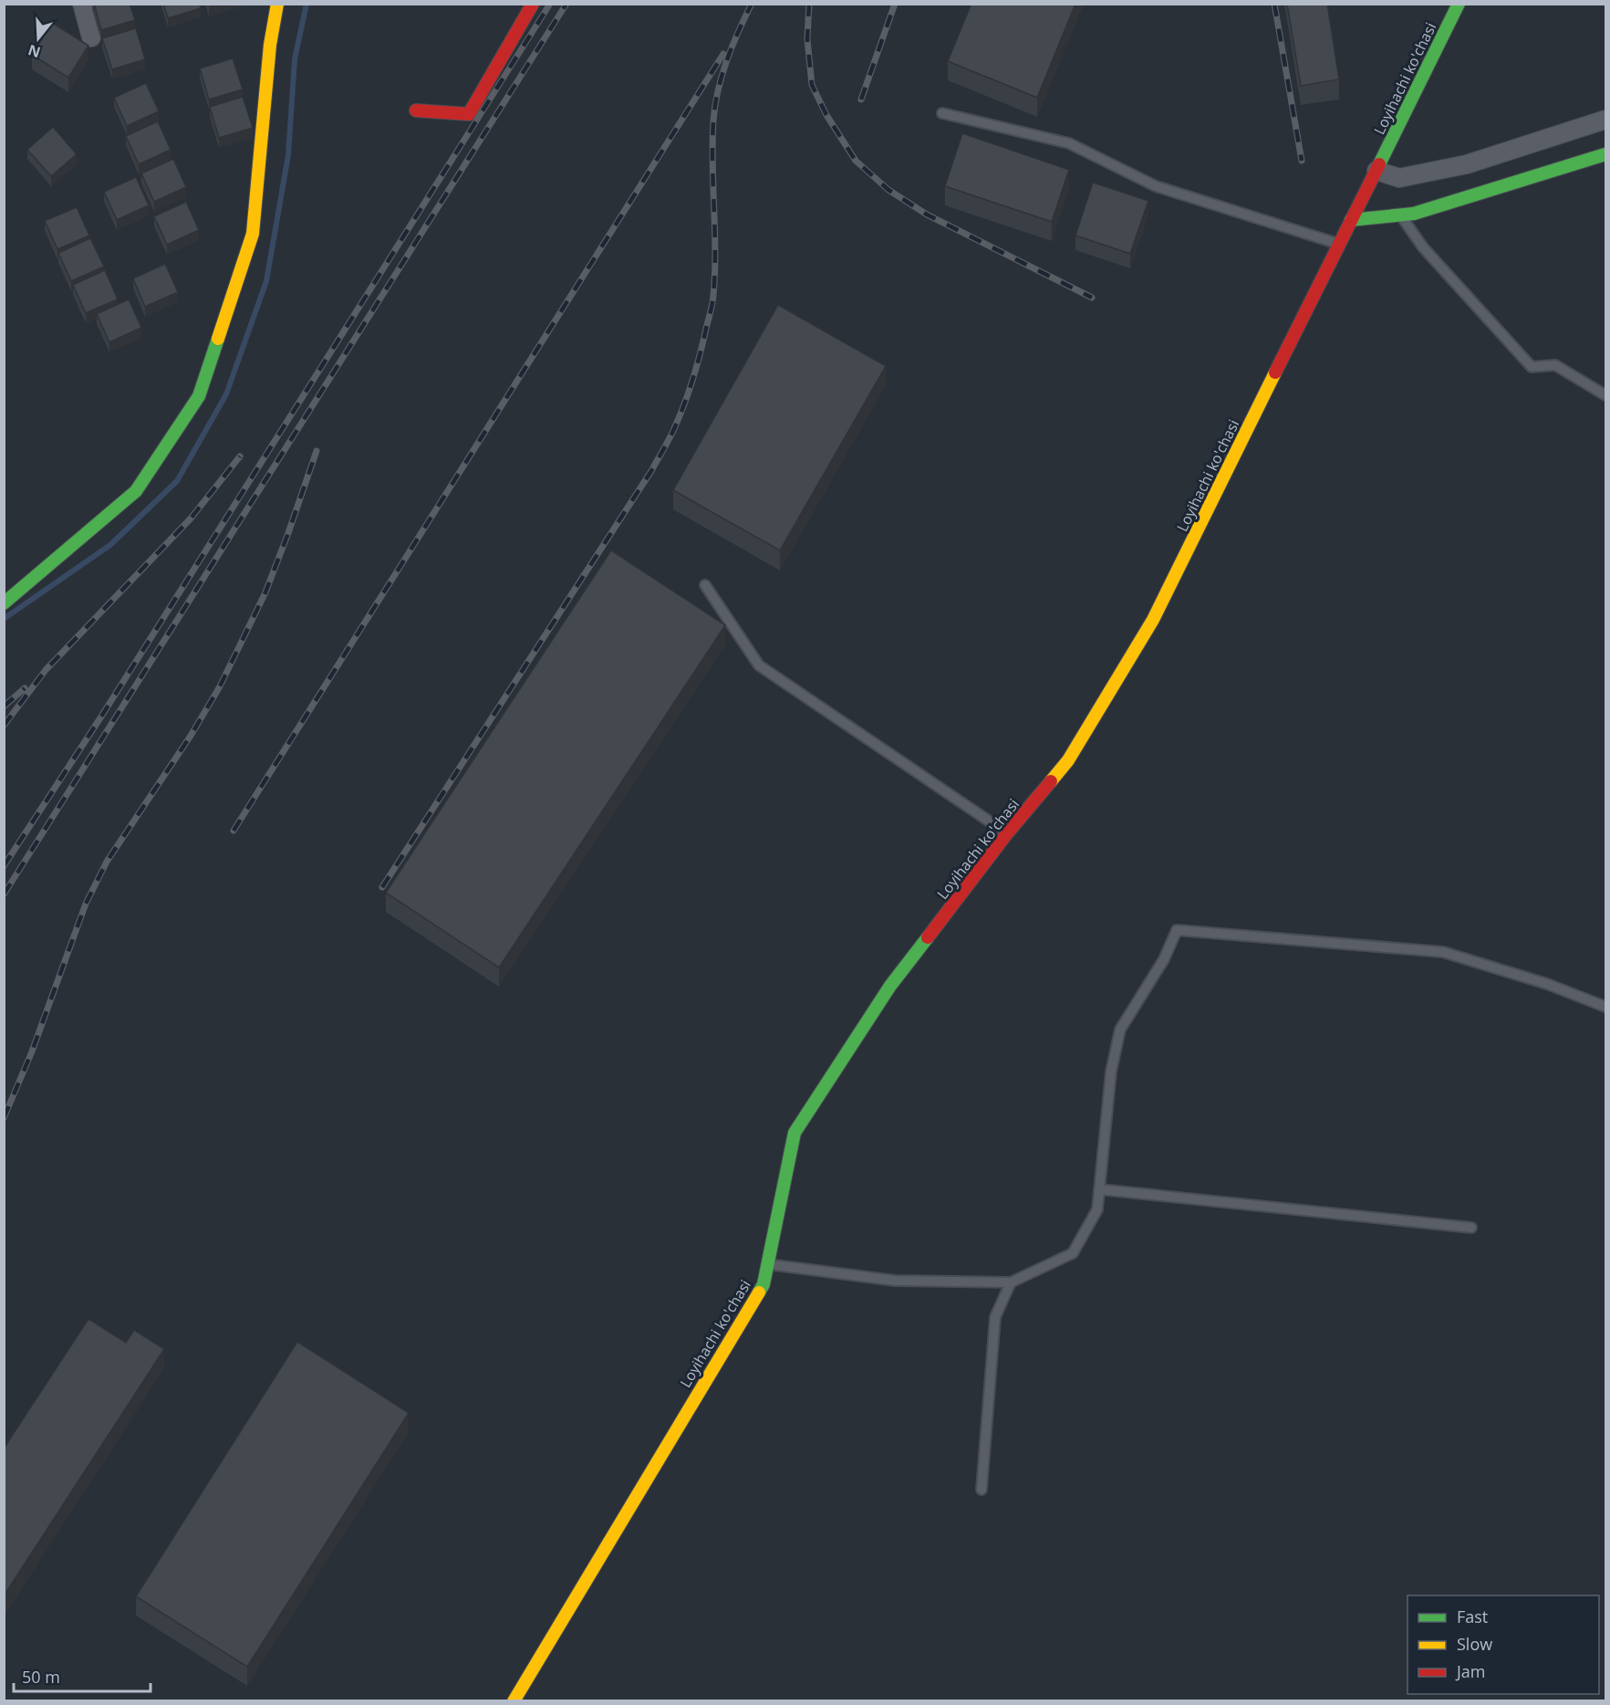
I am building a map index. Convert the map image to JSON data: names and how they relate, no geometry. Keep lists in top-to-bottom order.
{
  "streets": {
    "street": ["Loyihachi ko'chasi"]
  },
  "legend": ["Fast", "Slow", "Jam"],
  "scale_bar": "50 m",
  "north": "bottom"
}
